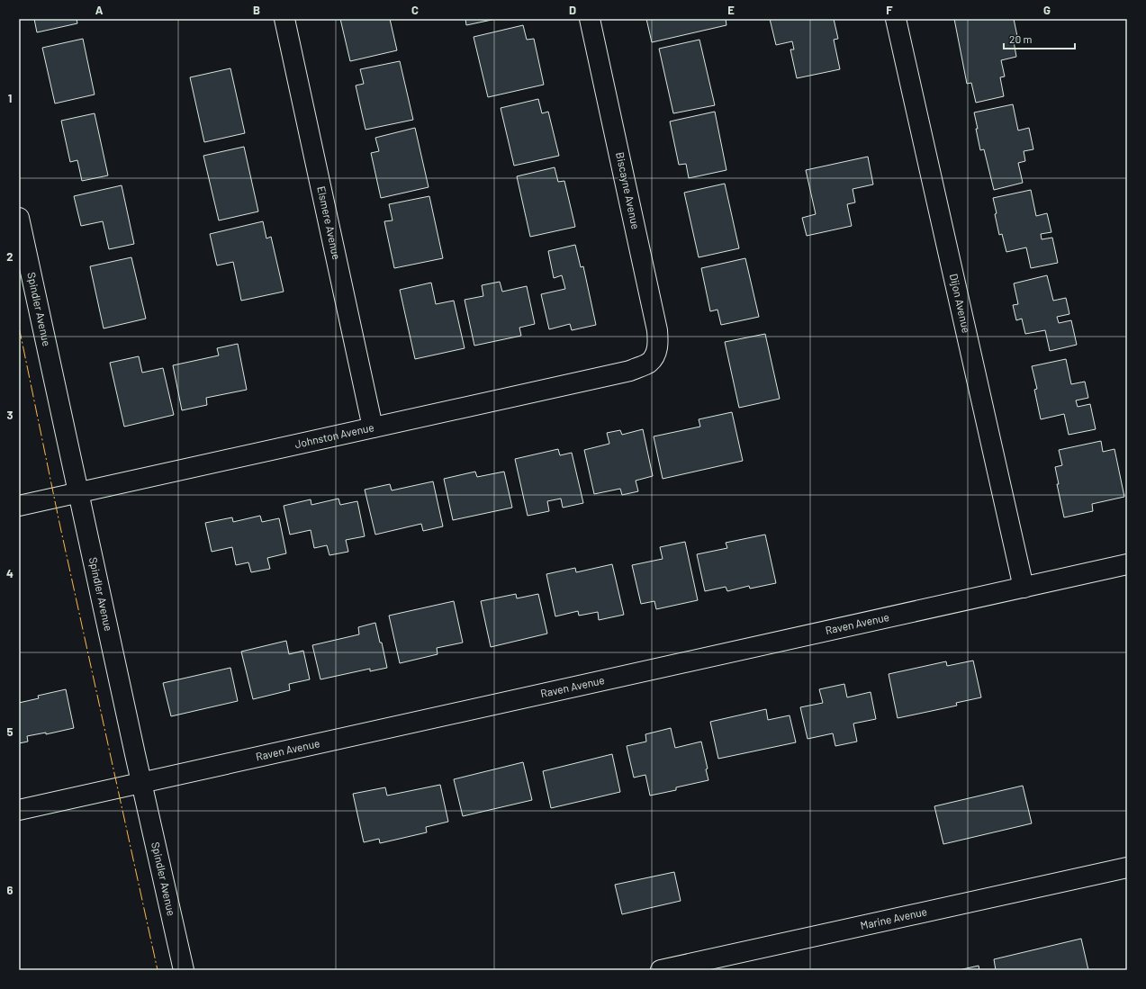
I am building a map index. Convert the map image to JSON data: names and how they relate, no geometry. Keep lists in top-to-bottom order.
{
  "streets": {
    "street": [
      "Biscayne Avenue",
      "Elsmere Avenue",
      "Dijon Avenue",
      "Spindler Avenue",
      "Johnston Avenue",
      "Raven Avenue",
      "Marine Avenue"
    ]
  },
  "crossings": [
    ["Biscayne Avenue", "Johnston Avenue"],
    ["Elsmere Avenue", "Johnston Avenue"],
    ["Dijon Avenue", "Raven Avenue"],
    ["Spindler Avenue", "Johnston Avenue"],
    ["Spindler Avenue", "Raven Avenue"]
  ],
  "scale_bar": "20 m",
  "grid": {
    "columns": [
      "A",
      "B",
      "C",
      "D",
      "E",
      "F",
      "G"
    ],
    "rows": [
      "1",
      "2",
      "3",
      "4",
      "5",
      "6"
    ]
  }
}
